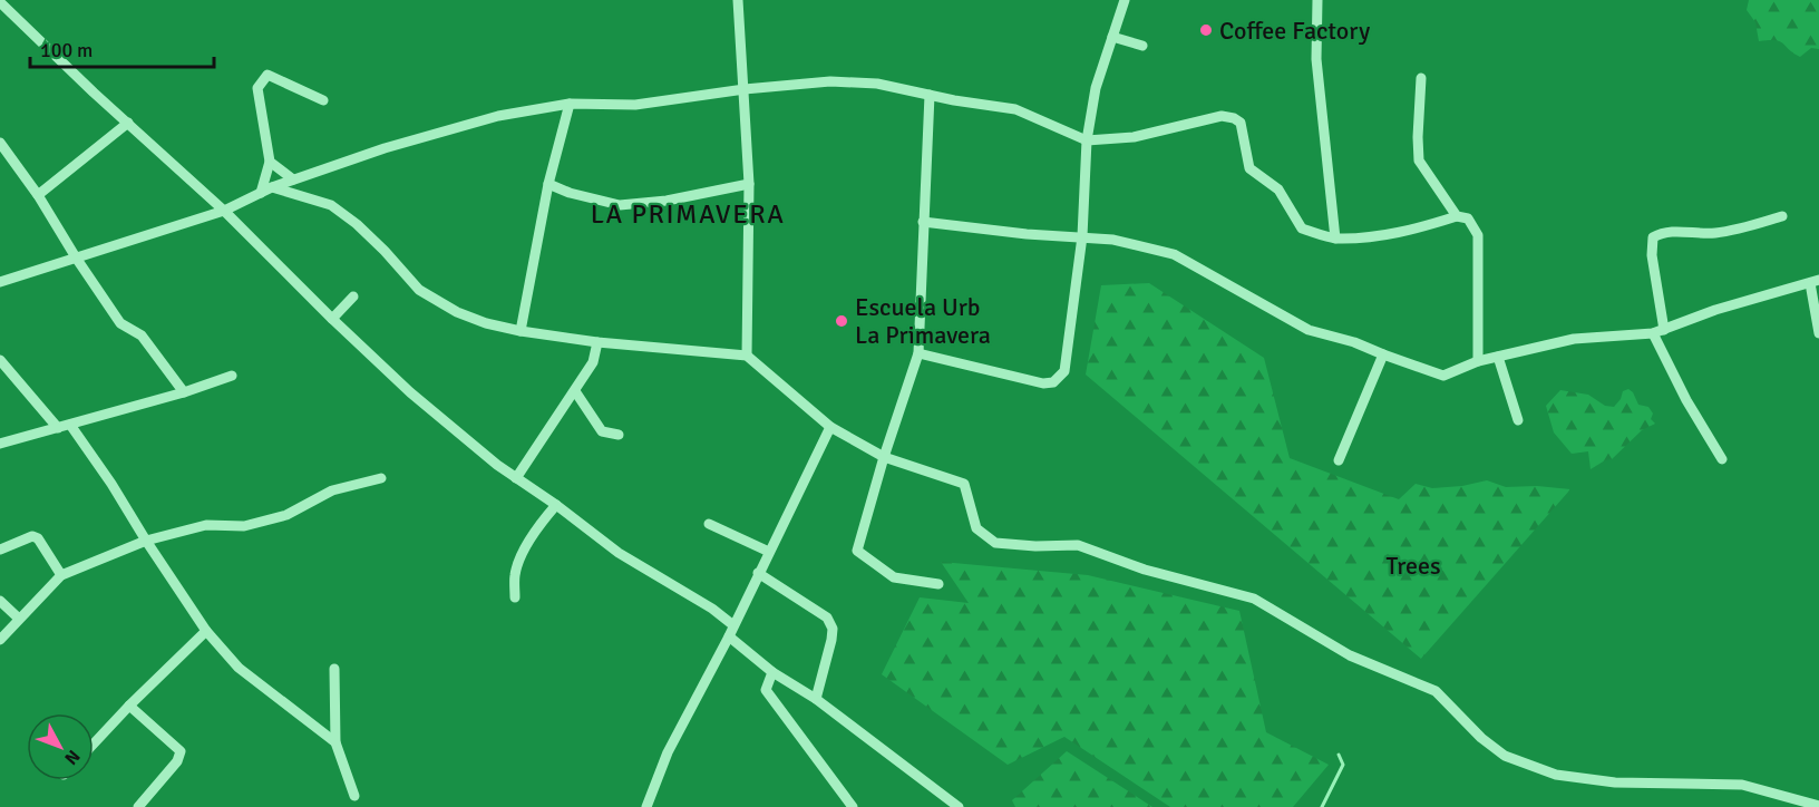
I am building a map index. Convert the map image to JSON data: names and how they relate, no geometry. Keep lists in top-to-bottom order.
{
  "districts": ["LA PRIMAVERA"],
  "parks": ["Trees"],
  "places": ["Coffee Factory", "Escuela Urb La Primavera"],
  "scale_bar": "100 m",
  "north": "bottom right"
}
